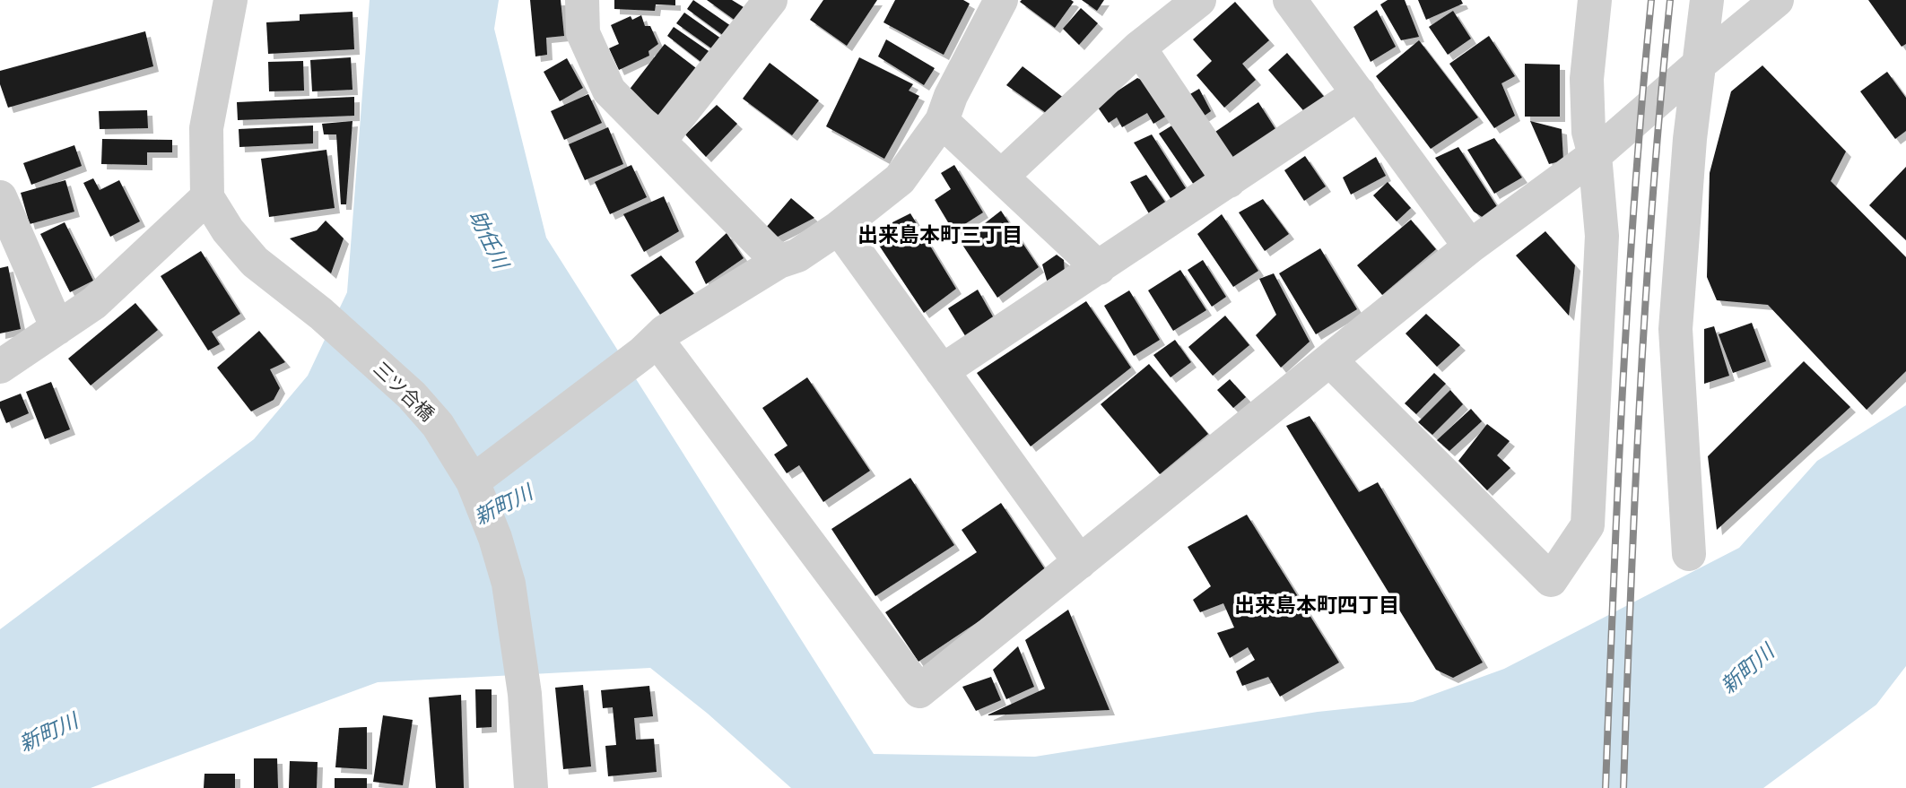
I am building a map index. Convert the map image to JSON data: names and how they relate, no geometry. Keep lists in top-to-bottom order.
{
  "streets": {
    "street": ["三ツ合橋"]
  },
  "districts": ["出来島本町三丁目", "出来島本町四丁目"],
  "water": ["助任川", "新町川"]
}
